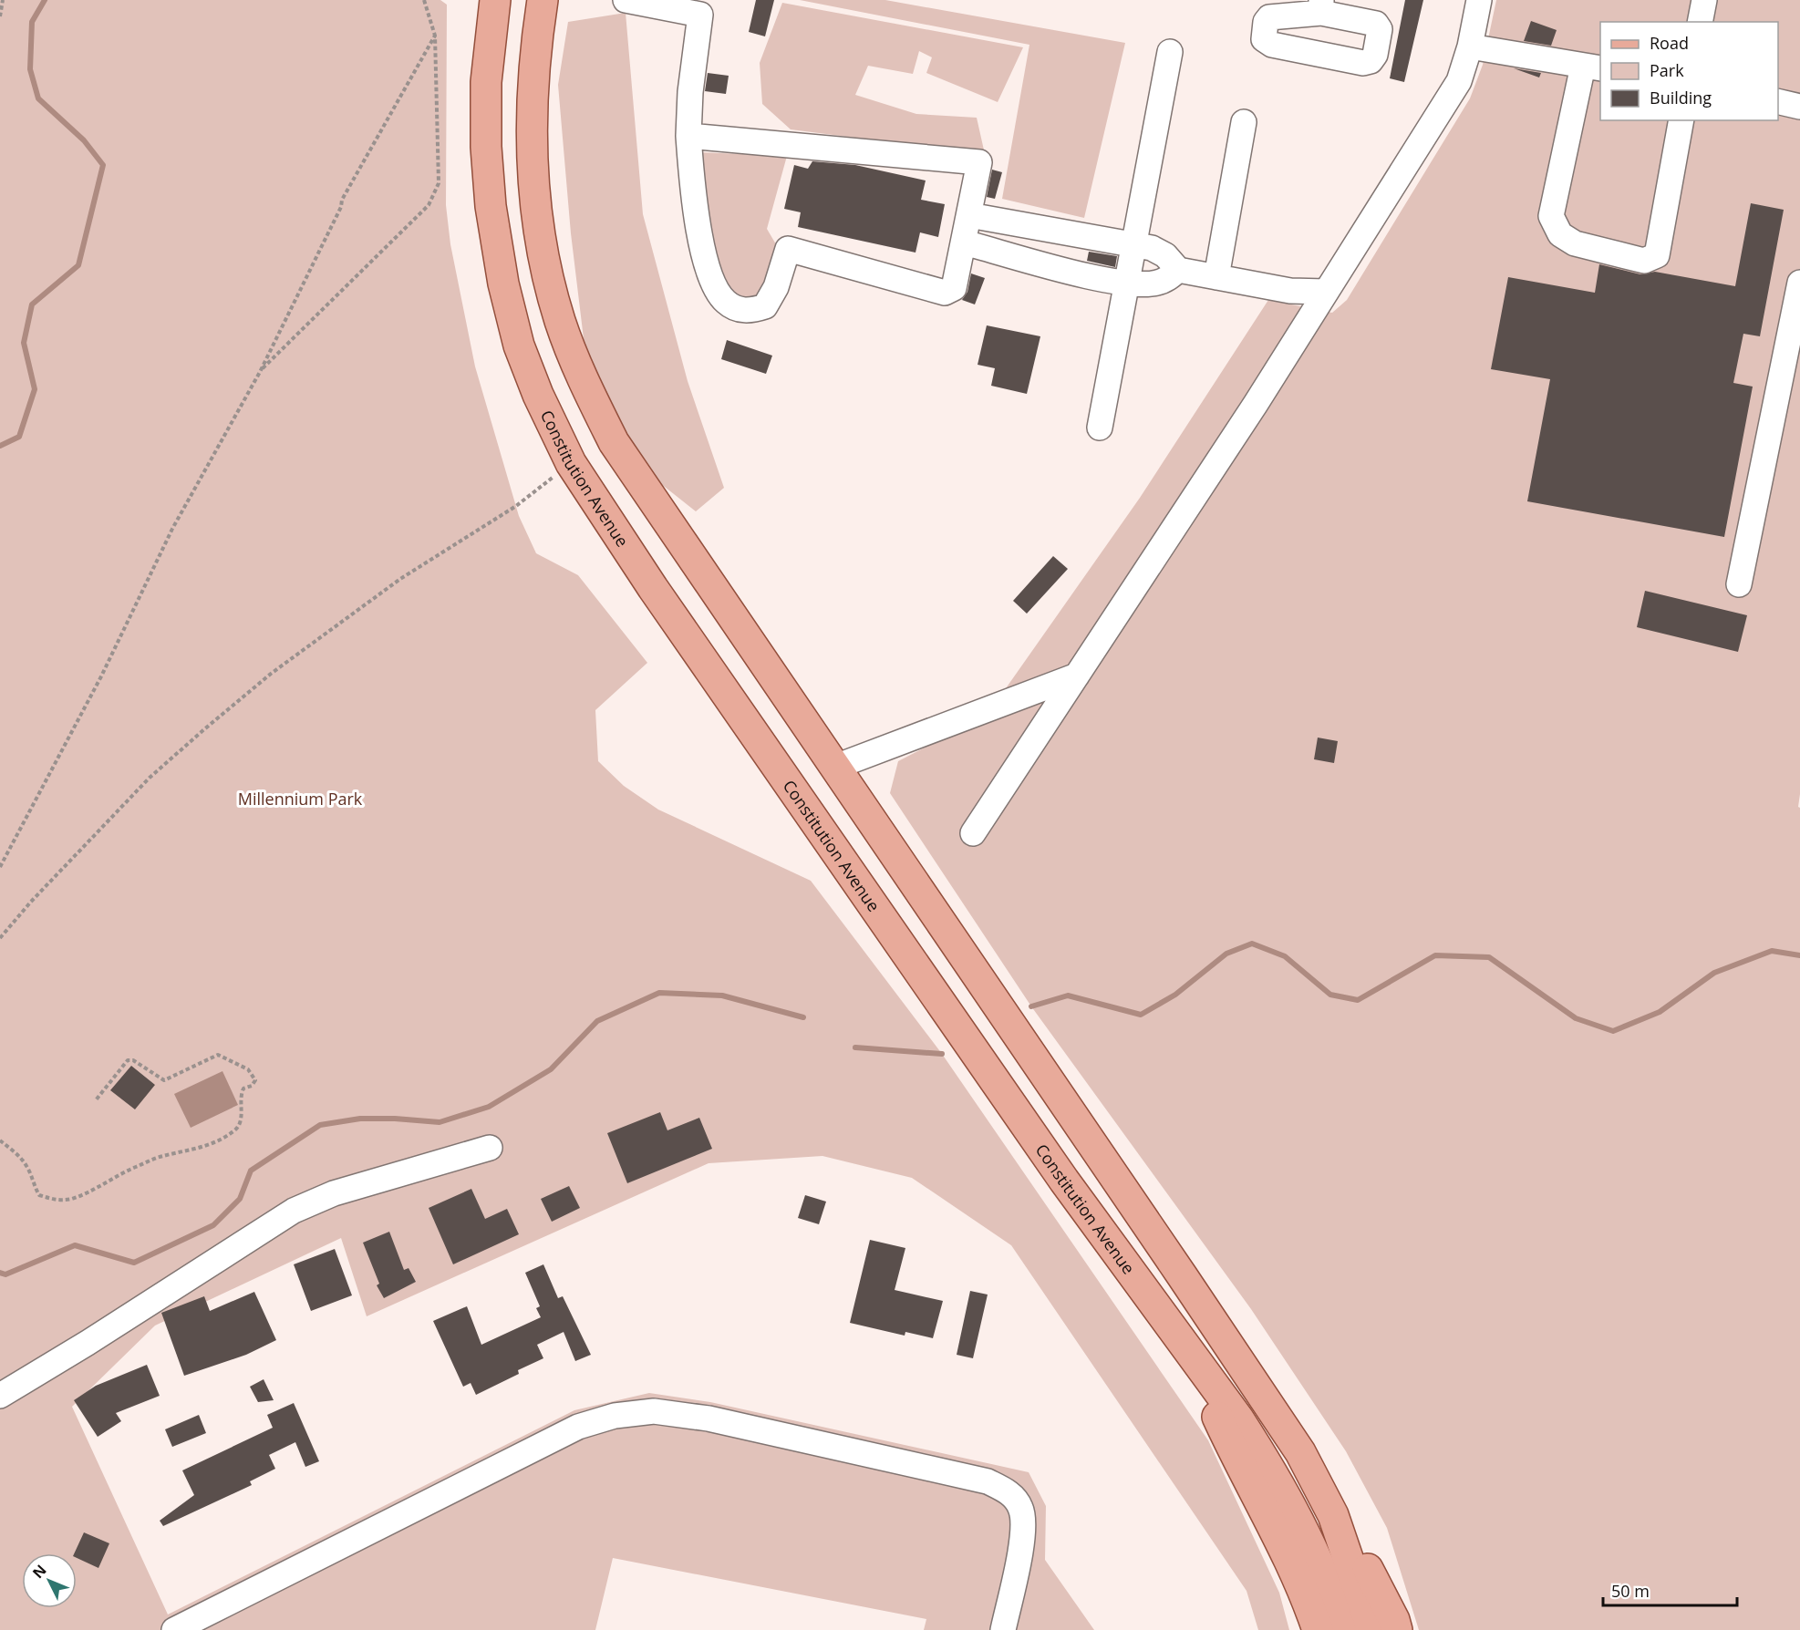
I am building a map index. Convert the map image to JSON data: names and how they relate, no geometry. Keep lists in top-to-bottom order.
{
  "streets": {
    "main road": ["Constitution Avenue"]
  },
  "parks": ["Millennium Park"],
  "legend": ["Road", "Park", "Building"],
  "scale_bar": "50 m",
  "north": "top left"
}
